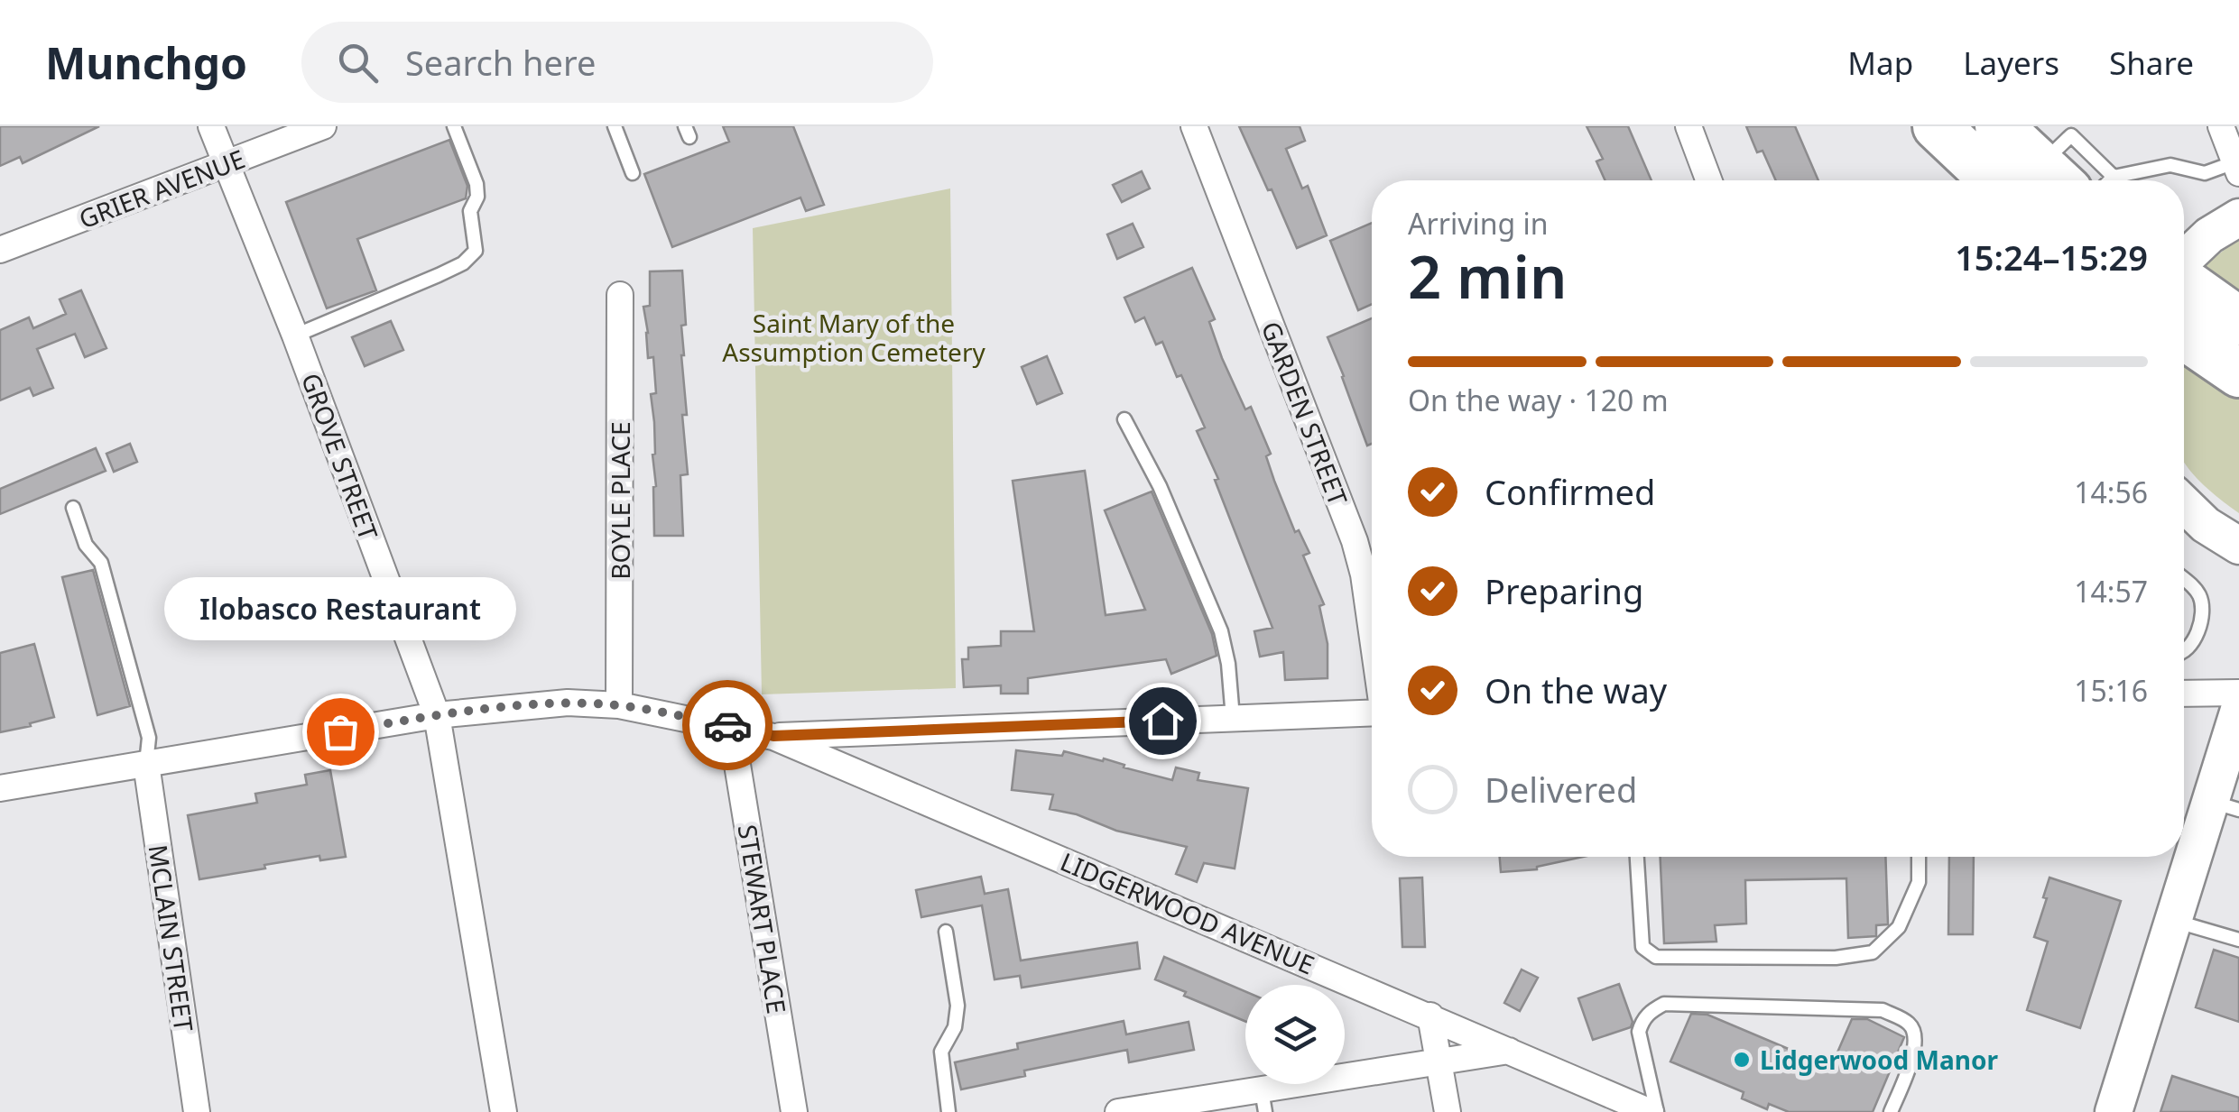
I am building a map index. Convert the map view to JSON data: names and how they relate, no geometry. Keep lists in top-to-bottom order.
{
  "streets": {
    "street": [
      "GRIER AVENUE",
      "GARDEN STREET",
      "GROVE STREET",
      "BOYLE PLACE",
      "LIDGERWOOD AVENUE",
      "STEWART PLACE",
      "MCLAIN STREET"
    ]
  },
  "crossings": [
    ["GRIER AVENUE", "GROVE STREET"]
  ],
  "parks": ["Saint Mary of the Assumption Cemetery"],
  "places": ["Ilobasco Restaurant", "Lidgerwood Manor"],
  "page": {
    "header": "Munchgo",
    "search": "Search here",
    "nav": ["Map", "Layers", "Share"],
    "heading": ["2 min", "Arriving in", "15:24–15:29"],
    "bar": "On the way · 120 m",
    "list": [
      ["Confirmed", "14:56"],
      ["Preparing", "14:57"],
      ["On the way", "15:16"],
      "Delivered"
    ],
    "bubble": "Ilobasco Restaurant"
  }
}
